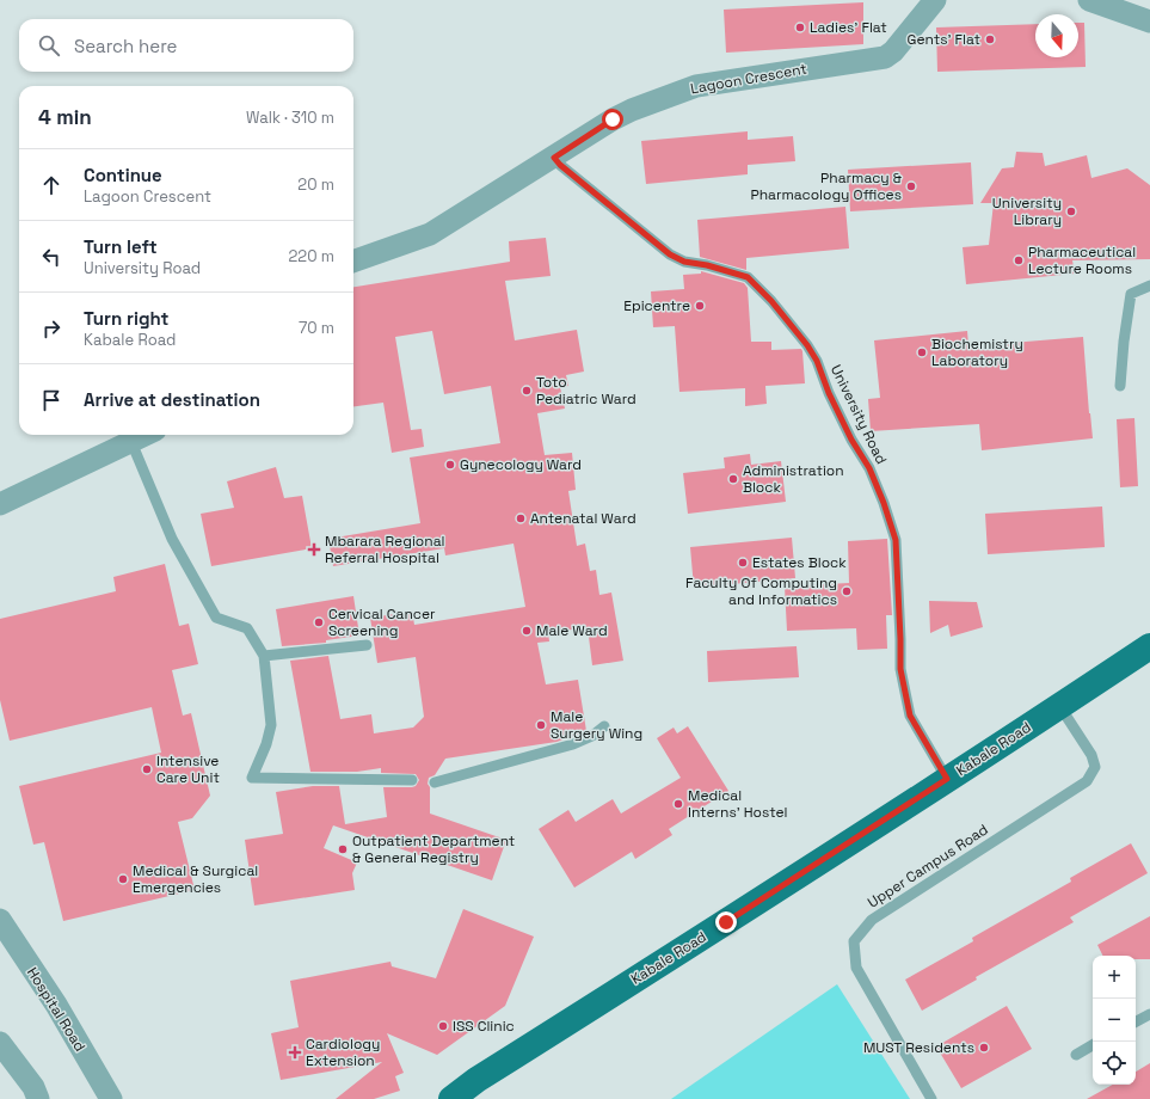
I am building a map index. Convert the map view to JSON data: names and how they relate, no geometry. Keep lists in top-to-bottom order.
{
  "streets": {
    "main road": ["Kabale Road"],
    "street": ["Lagoon Crescent", "Hospital Road"],
    "lane": ["University Road", "Upper Campus Road"]
  },
  "crossings": [
    ["Lagoon Crescent", "University Road"],
    ["University Road", "Kabale Road"],
    ["Kabale Road", "Upper Campus Road"]
  ],
  "places": {
    "other": [
      "Ladies' Flat",
      "Gents' Flat",
      "Pharmacy & Pharmacology Offices",
      "University Library",
      "Pharmaceutical Lecture Rooms",
      "Epicentre",
      "Biochemistry Laboratory",
      "Toto Pediatric Ward",
      "Gynecology Ward",
      "Administration Block",
      "Antenatal Ward",
      "Estates Block",
      "Faculty Of Computing and Informatics",
      "Cervical Cancer Screening",
      "Male Ward",
      "Male Surgery Wing",
      "Intensive Care Unit",
      "Medical Interns' Hostel",
      "Outpatient Department & General Registry",
      "Medical & Surgical Emergencies",
      "ISS Clinic",
      "MUST Residents"
    ],
    "health": ["Mbarara Regional Referral Hospital", "Cardiology Extension"]
  },
  "north": "bottom",
  "page": {
    "search": "Search here",
    "heading": ["4 min", "Walk · 310 m"],
    "list": [
      ["Continue", "Lagoon Crescent", "20 m"],
      ["Turn left", "University Road", "220 m"],
      ["Turn right", "Kabale Road", "70 m"],
      "Arrive at destination"
    ],
    "map_buttons": ["+", "−"]
  }
}
